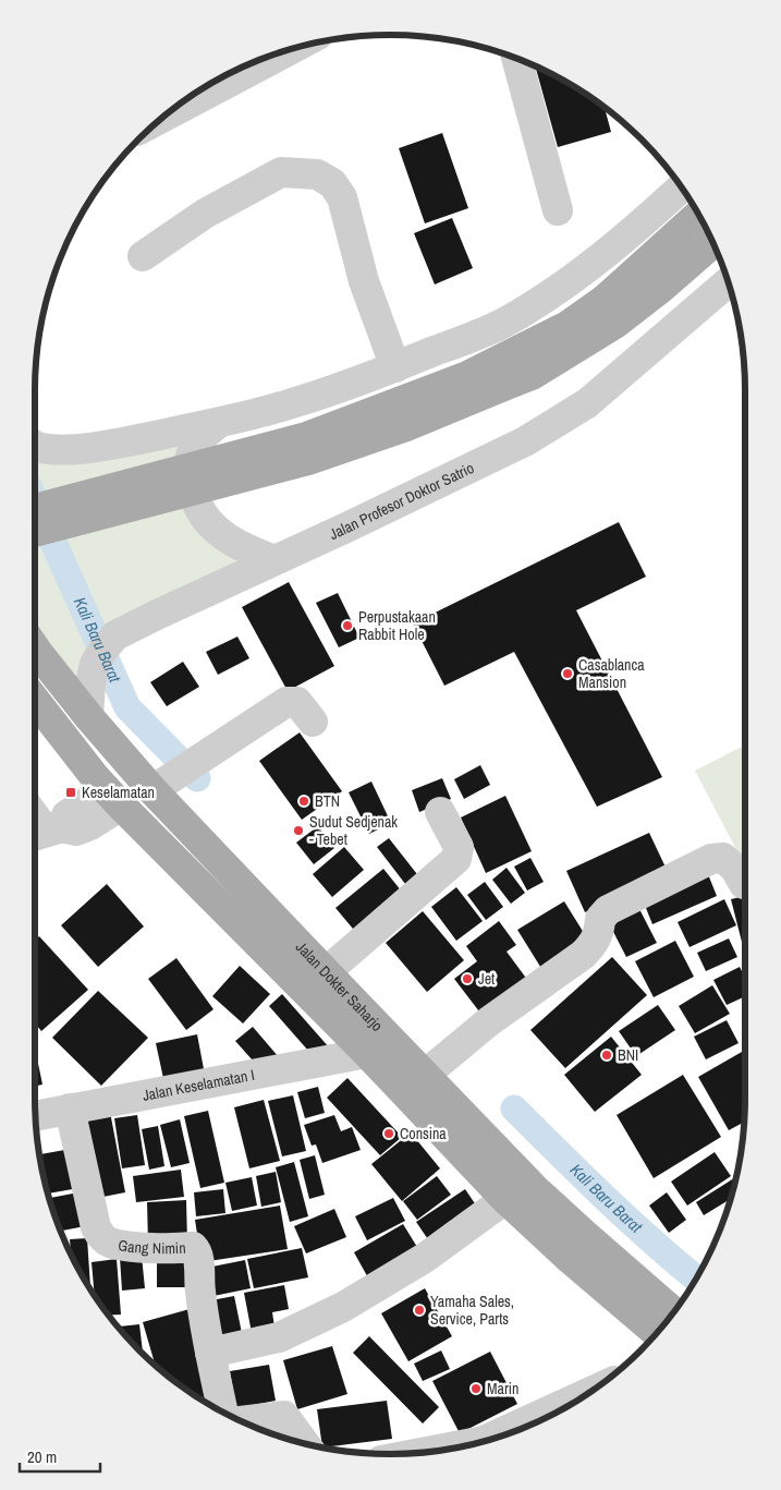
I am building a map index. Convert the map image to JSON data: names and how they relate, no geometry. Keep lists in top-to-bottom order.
{
  "streets": {
    "main road": ["Jalan Dokter Saharjo"],
    "street": ["Jalan Profesor Doktor Satrio", "Jalan Keselamatan I", "Gang Nimin"]
  },
  "crossings": [
    ["Jalan Profesor Doktor Satrio", "Jalan Dokter Saharjo"],
    ["Jalan Dokter Saharjo", "Jalan Keselamatan I"],
    ["Jalan Keselamatan I", "Gang Nimin"]
  ],
  "water": ["Kali Baru Barat"],
  "places": {
    "other": [
      "Perpustakaan Rabbit Hole",
      "Casablanca Mansion",
      "BTN",
      "Sudut Sedjenak - Tebet",
      "Jet",
      "BNI",
      "Consina",
      "Yamaha Sales, Service, Parts",
      "Marin"
    ],
    "transit": ["Keselamatan"]
  },
  "scale_bar": "20 m"
}
